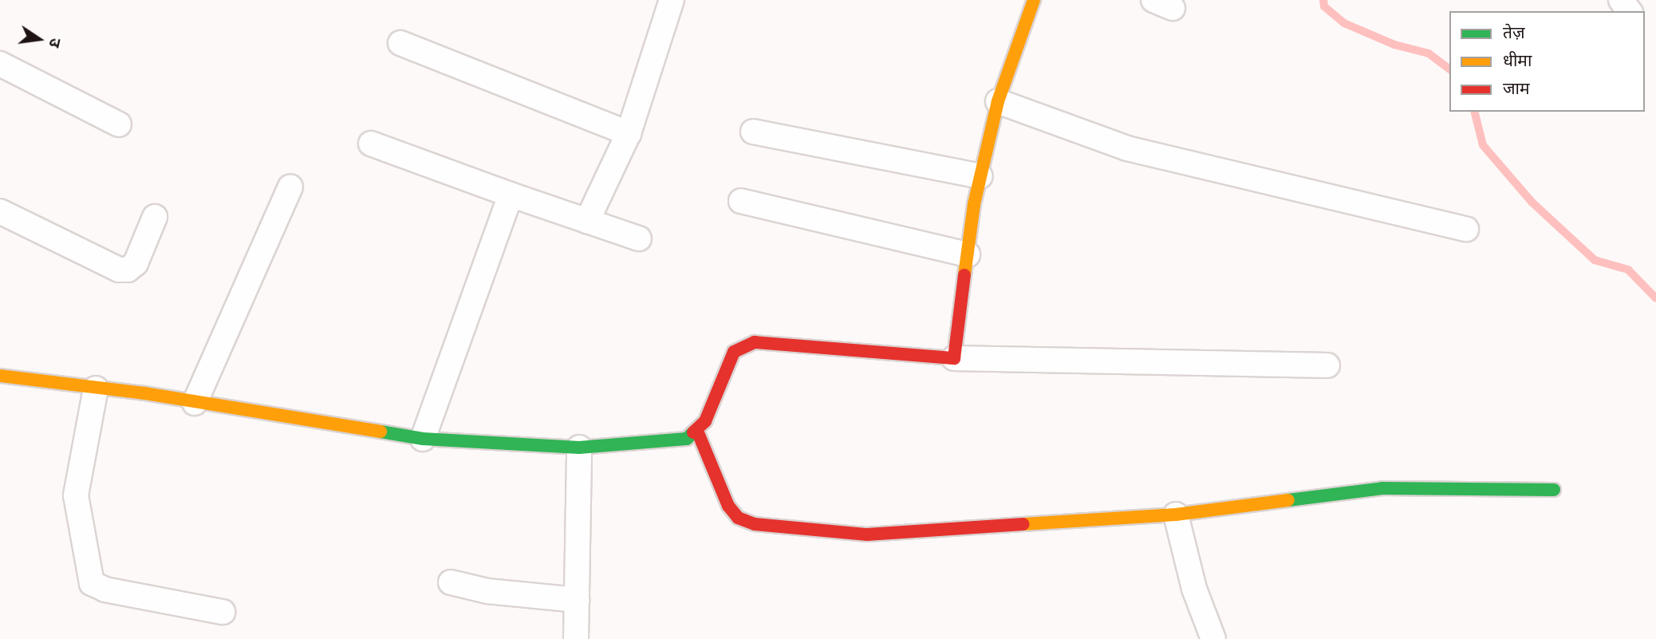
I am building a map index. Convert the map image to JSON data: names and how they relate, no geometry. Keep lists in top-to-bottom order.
{
  "legend": ["तेज़", "धीमा", "जाम"],
  "north": "right"
}
